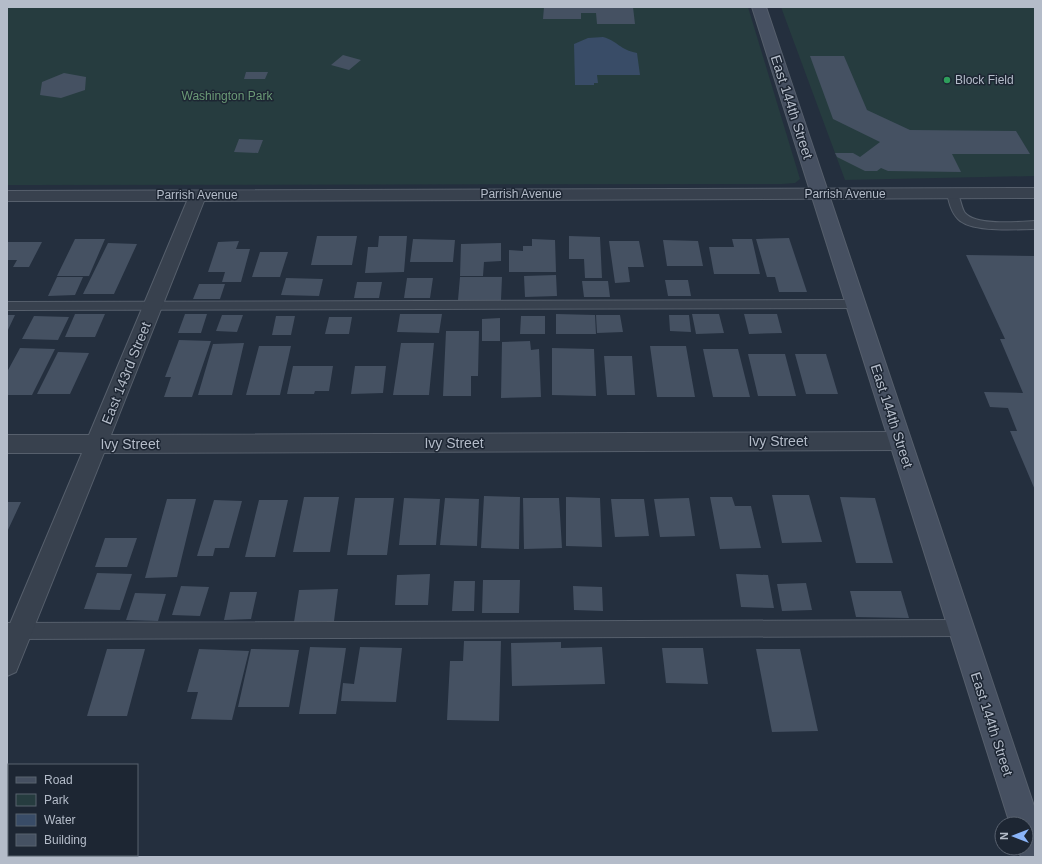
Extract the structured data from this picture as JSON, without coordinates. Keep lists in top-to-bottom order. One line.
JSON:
{"streets":{"street":["East 144th Street","Parrish Avenue","East 143rd Street","Ivy Street"]},"crossings":[["East 144th Street","Parrish Avenue"],["East 144th Street","Ivy Street"],["Parrish Avenue","East 143rd Street"],["East 143rd Street","Ivy Street"]],"parks":["Washington Park"],"places":["Block Field"],"legend":["Road","Park","Water","Building"],"north":"left"}
